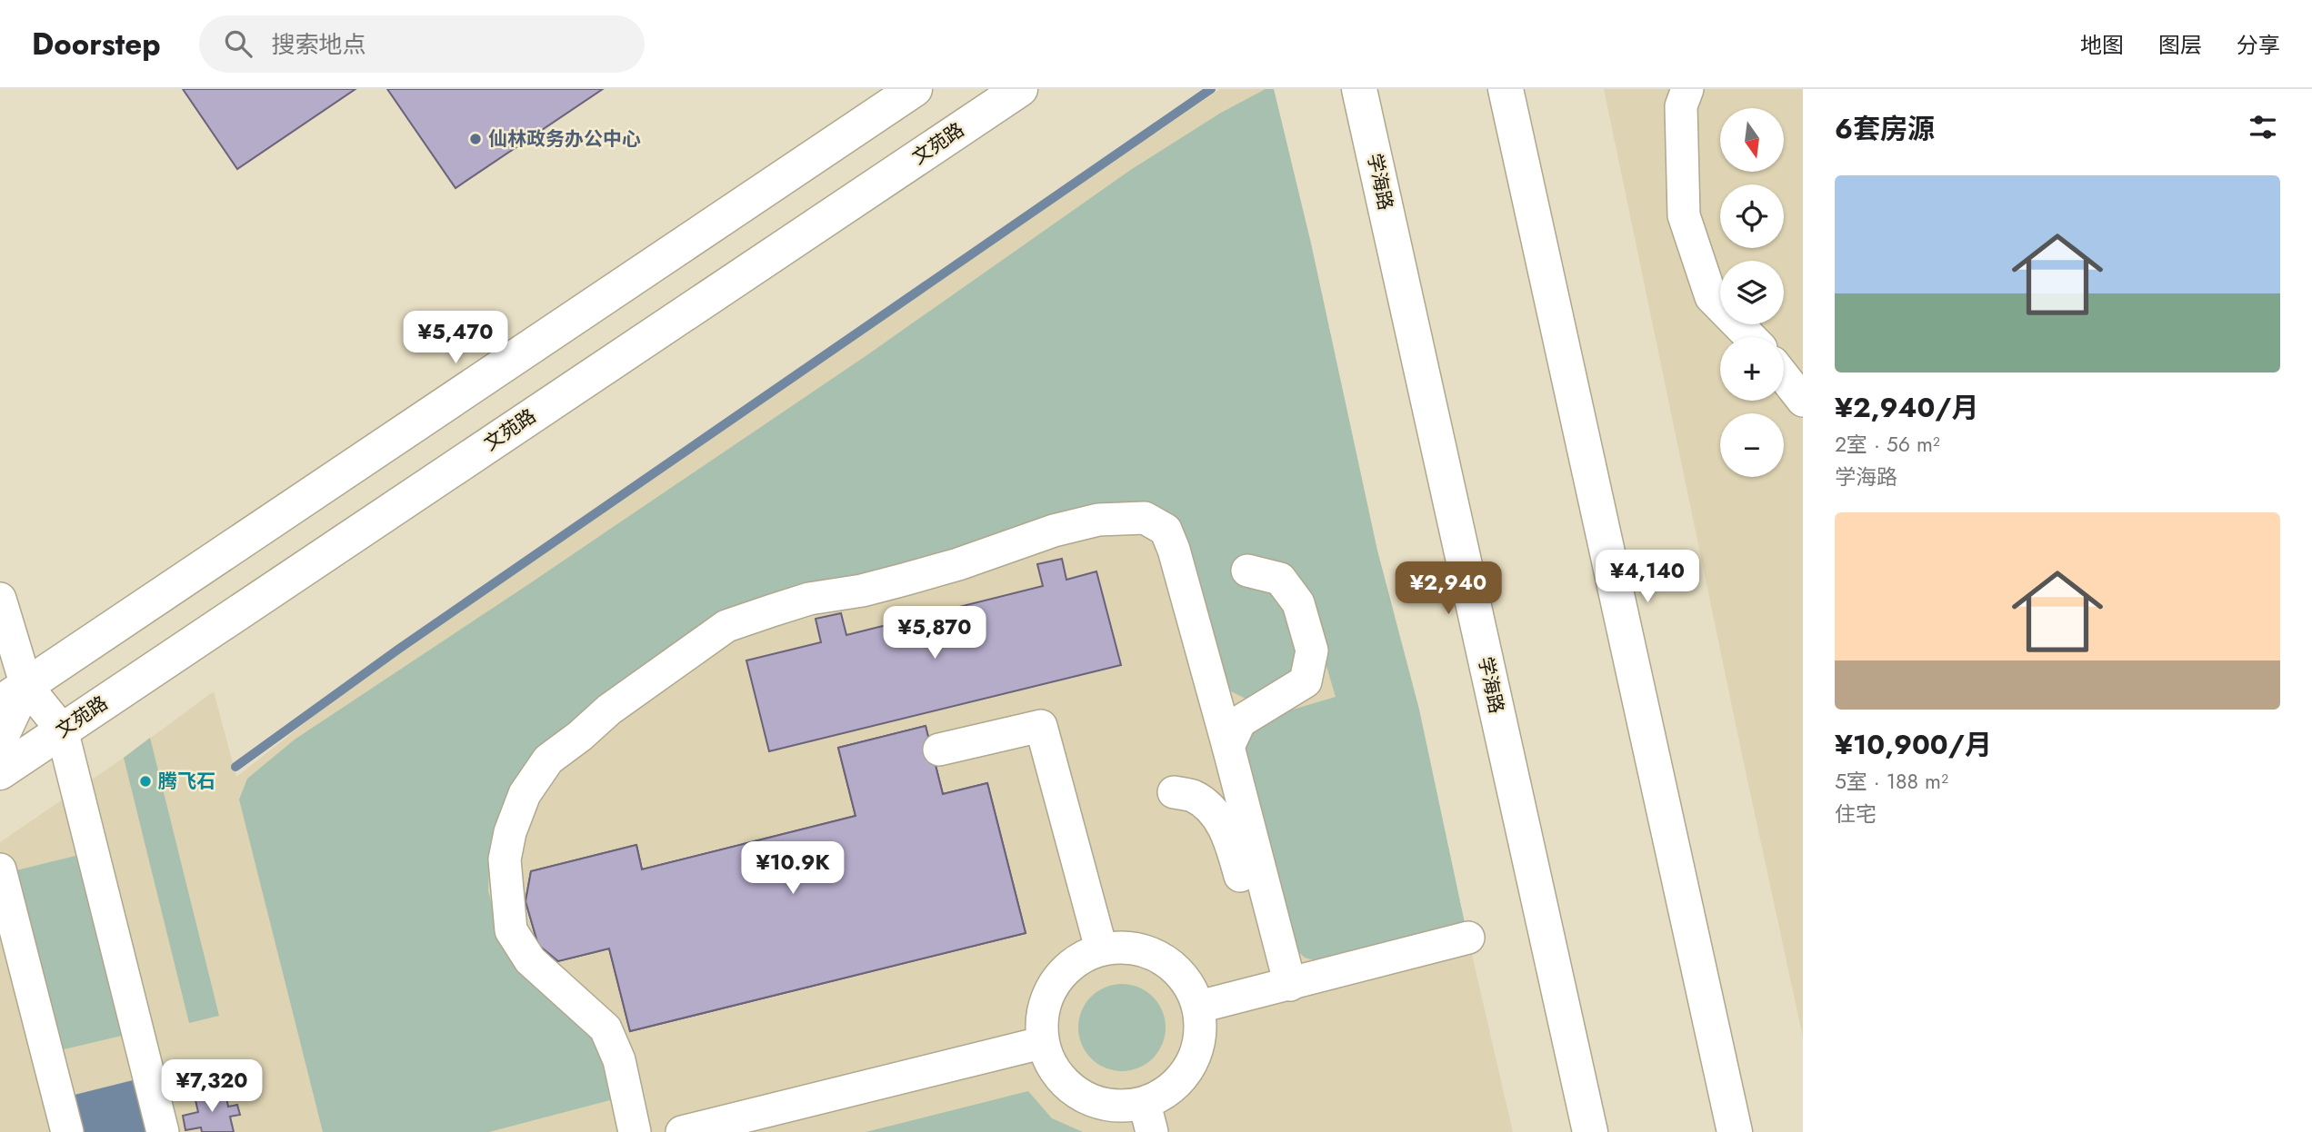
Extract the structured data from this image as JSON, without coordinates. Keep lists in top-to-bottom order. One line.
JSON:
{"streets":{"main road":["文苑路","学海路"]},"places":["仙林政务办公中心","腾飞石"],"north":"bottom","page":{"header":"Doorstep","search":"搜索地点","nav":["地图","图层","分享"],"heading":"6套房源","map_buttons":["+","−"],"list":[{"name":"¥2,940/月","note":"2室 · 56 m² · 学海路"},{"name":"¥10,900/月","note":"5室 · 188 m² · 住宅"}],"price":["¥5,470","¥4,140","¥2,940","¥5,870","¥10.9K","¥7,320"]}}
